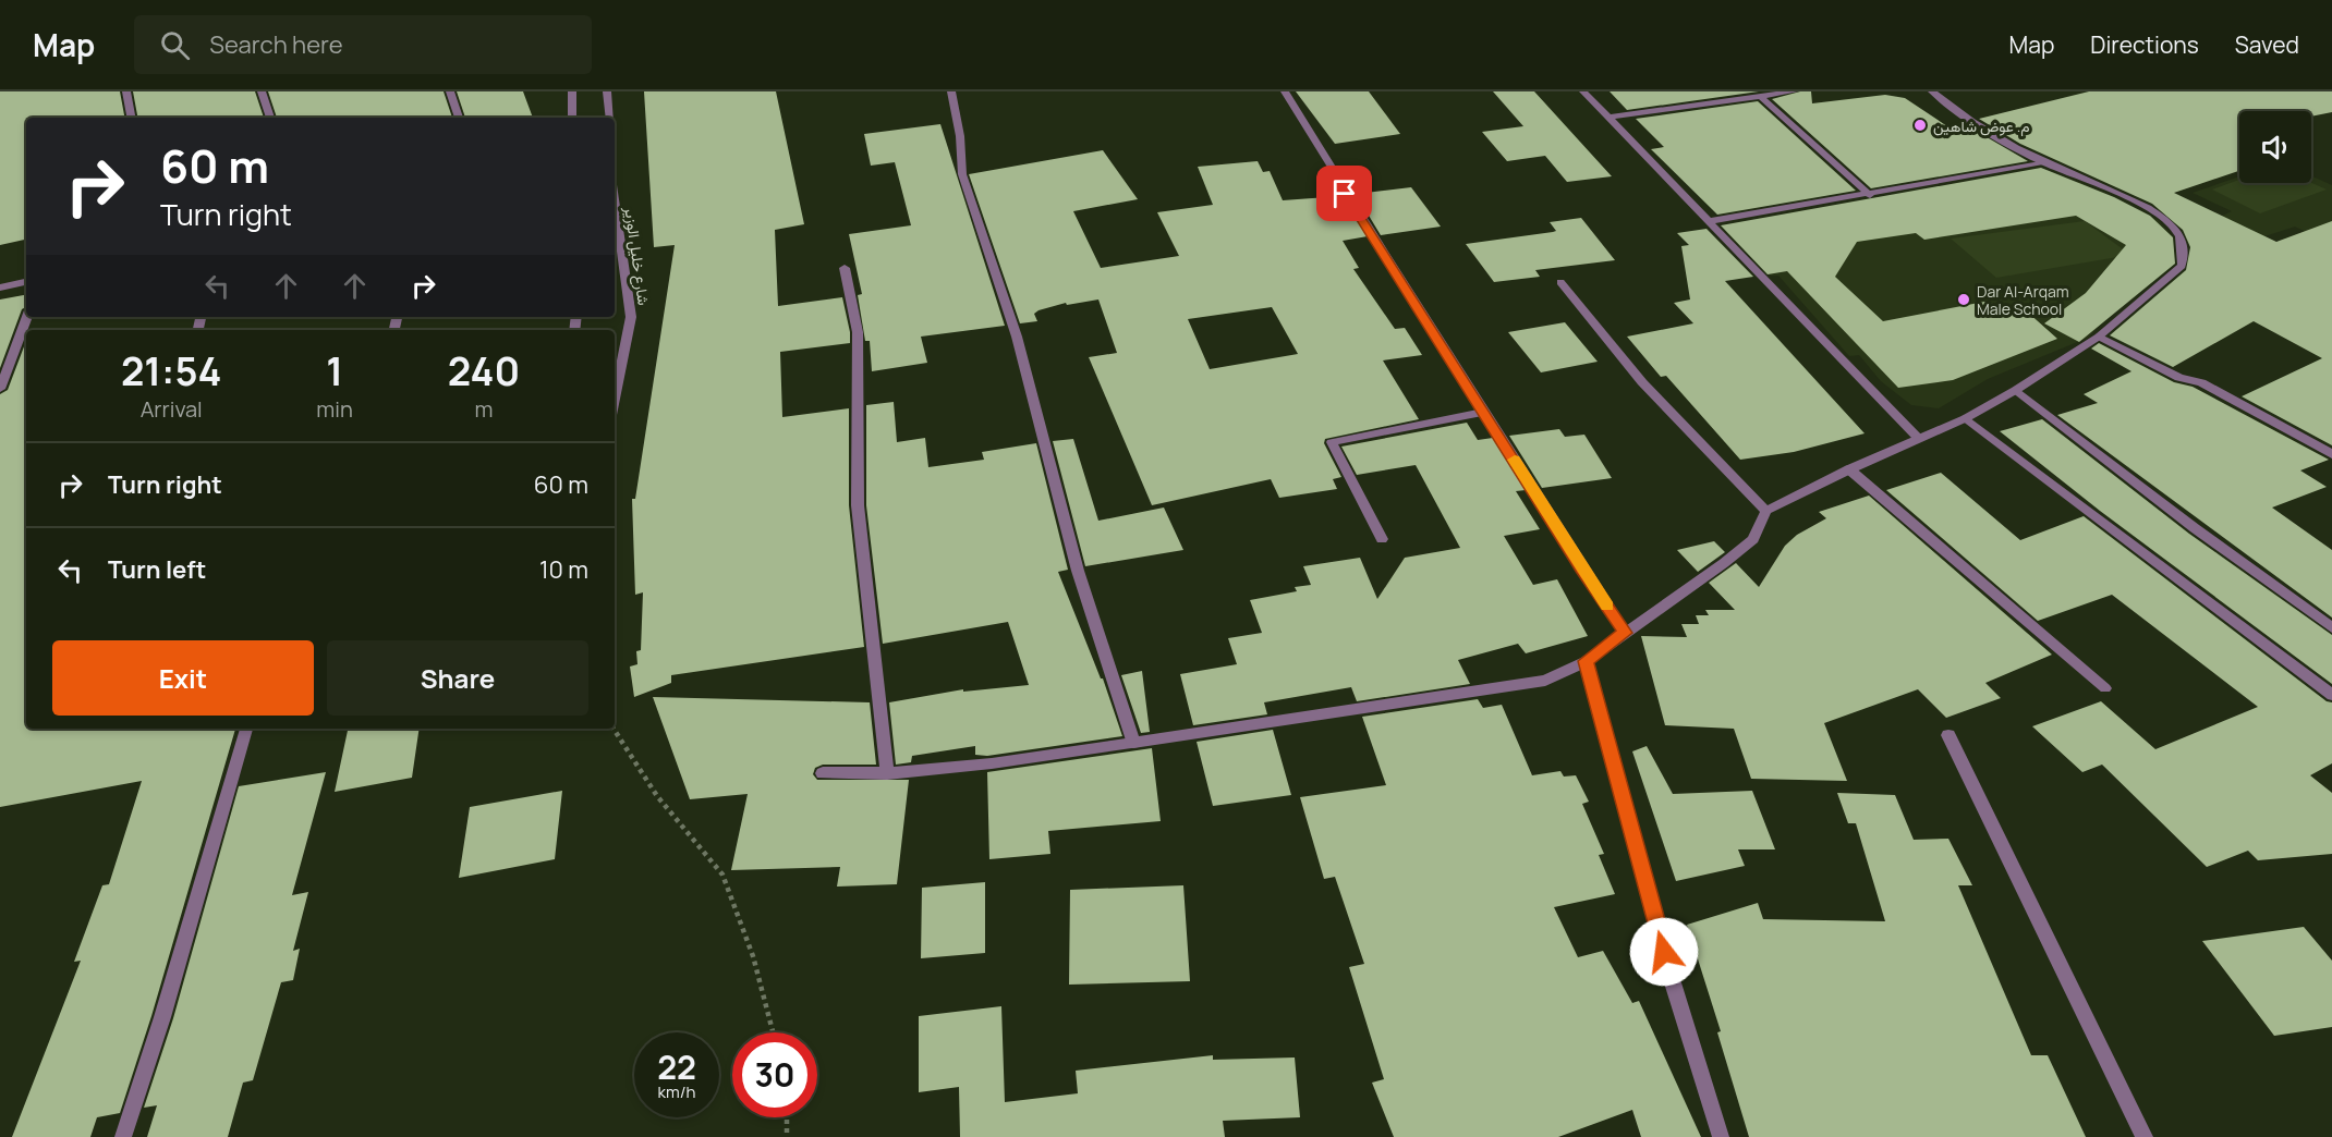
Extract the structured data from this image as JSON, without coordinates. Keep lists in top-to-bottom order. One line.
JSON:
{"streets":{"street":["شارع خليل الوزير"]},"places":["م. عوض شاهين","Dar Al-Arqam Male School"],"page":{"header":"Map","search":"Search here","nav":["Map","Directions","Saved"],"turn":["60 m","Turn right"],"eta":["21:54","Arrival","1","min","240","m"],"list":[{"name":"Turn right","value":"60 m"},{"name":"Turn left","value":"10 m"}],"buttons":["Exit","Share"],"speed":"22 km/h","limit":"30"}}
